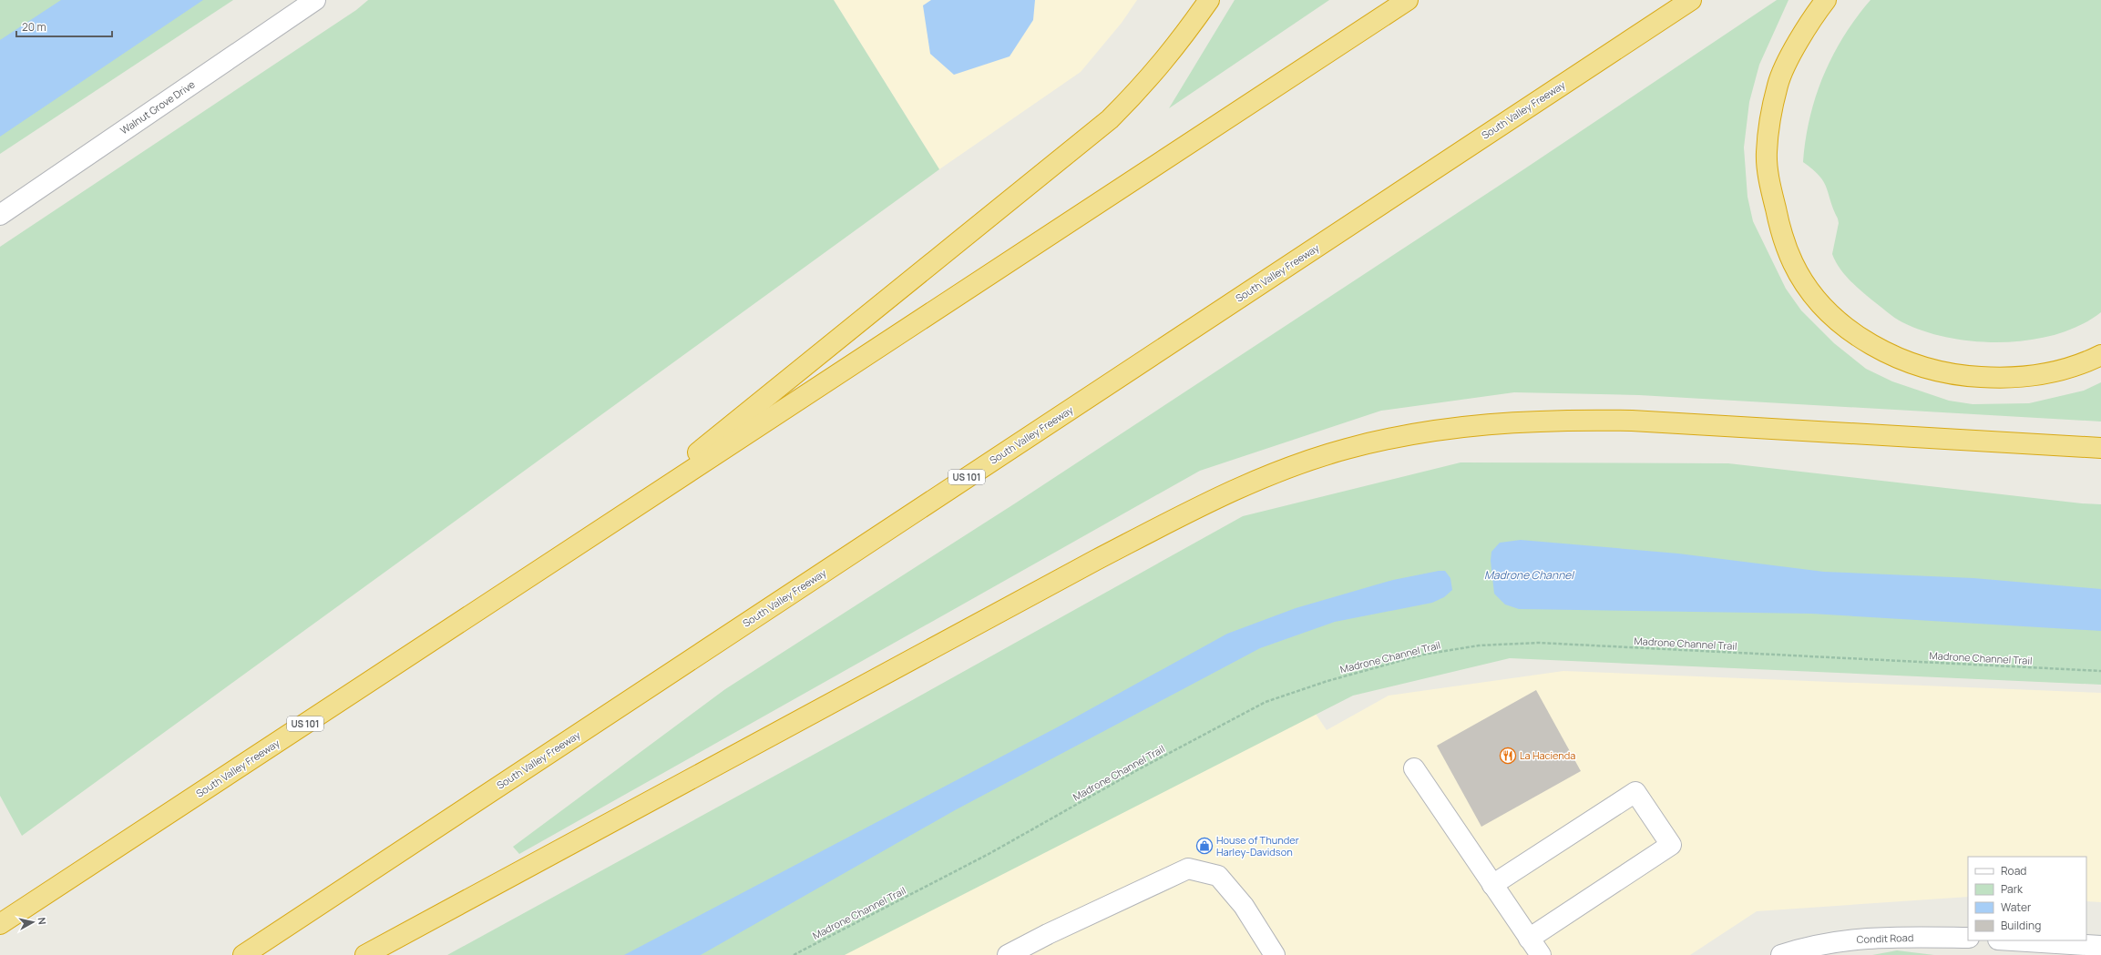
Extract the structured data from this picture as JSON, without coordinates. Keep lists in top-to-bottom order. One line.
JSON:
{"streets":{"highway":["South Valley Freeway","US 101"],"street":["Walnut Grove Drive","Condit Road"],"path":["Madrone Channel Trail"]},"water":["Madrone Channel"],"places":{"restaurant":["La Hacienda"],"shop":["House of Thunder Harley-Davidson"]},"legend":["Road","Park","Water","Building"],"scale_bar":"20 m","north":"right"}
